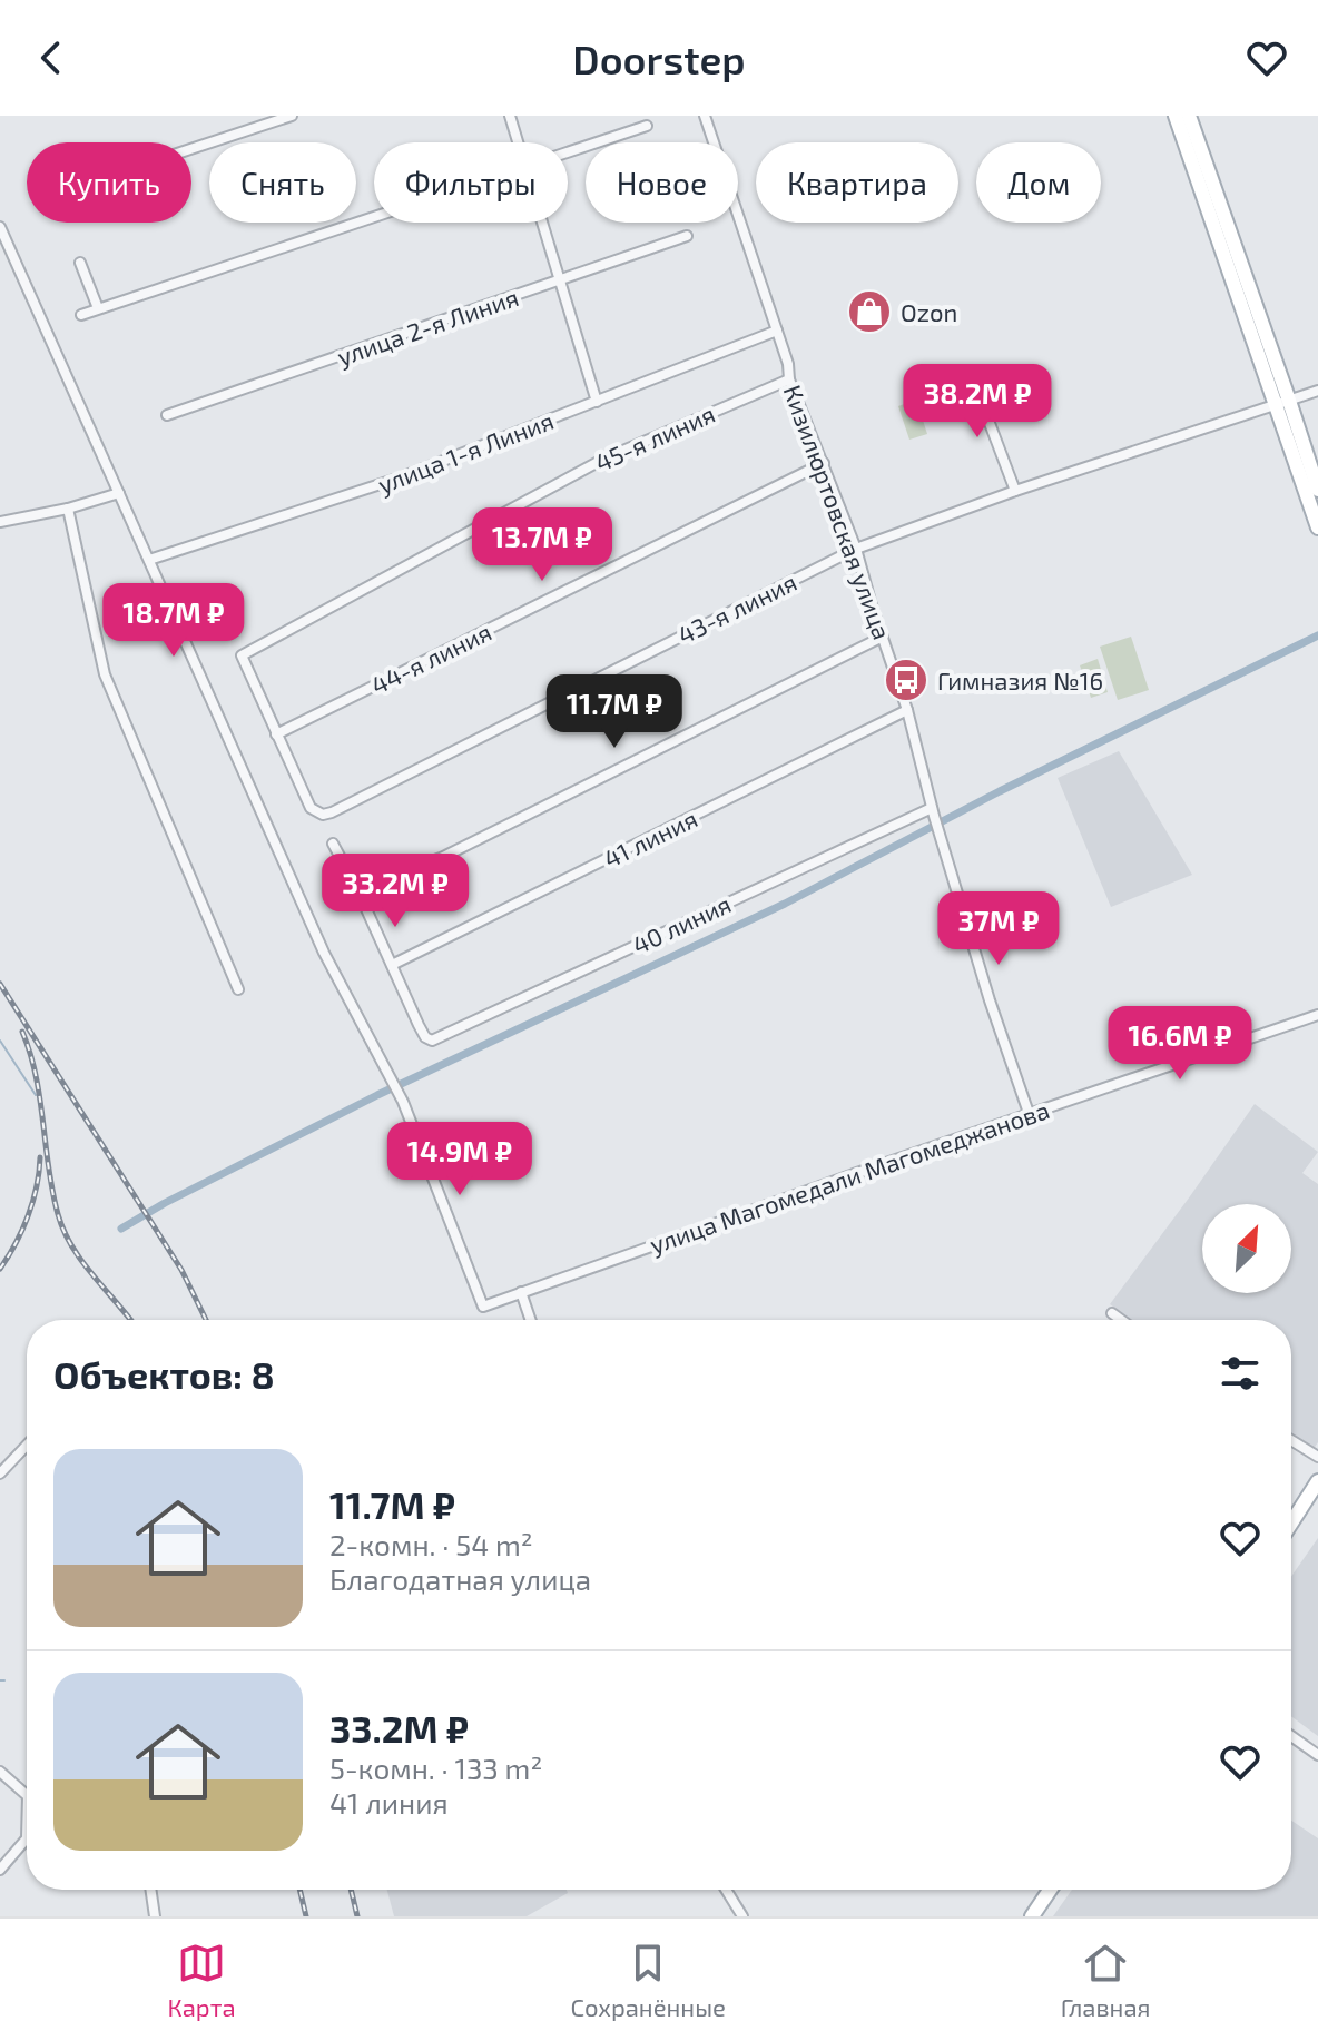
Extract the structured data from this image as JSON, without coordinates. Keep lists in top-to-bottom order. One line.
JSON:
{"streets":{"street":["улица 2-я Линия","45-я линия","улица 1-я Линия","Кизилюртовская улица","43-я линия","44-я линия","41 линия","40 линия","улица Магомедали Магомеджановa"]},"crossings":[["45-я линия","Кизилюртовская улица"],["45-я линия","43-я линия"],["45-я линия","44-я линия"],["улица 1-я Линия","Кизилюртовская улица"],["улица 1-я Линия","улица Магомедали Магомеджановa"],["Кизилюртовская улица","43-я линия"],["Кизилюртовская улица","44-я линия"],["Кизилюртовская улица","41 линия"],["Кизилюртовская улица","40 линия"],["Кизилюртовская улица","улица Магомедали Магомеджановa"],["43-я линия","44-я линия"],["41 линия","40 линия"]],"places":{"shop":["Ozon"],"bus stop":["Гимназия №16"]},"north":"top right","page":{"header":"Doorstep","chip":["Купить","Снять","Фильтры","Новое","Квартира","Дом"],"price":["38.2M ₽","13.7M ₽","18.7M ₽","11.7M ₽","33.2M ₽","37M ₽","16.6M ₽","14.9M ₽"],"heading":"Объектов: 8","list":[{"name":"11.7M ₽","note":"2-комн. · 54 m² · Благодатная улица"},{"name":"33.2M ₽","note":"5-комн. · 133 m² · 41 линия"}],"tabs":["Карта","Сохранённые","Главная"]}}
